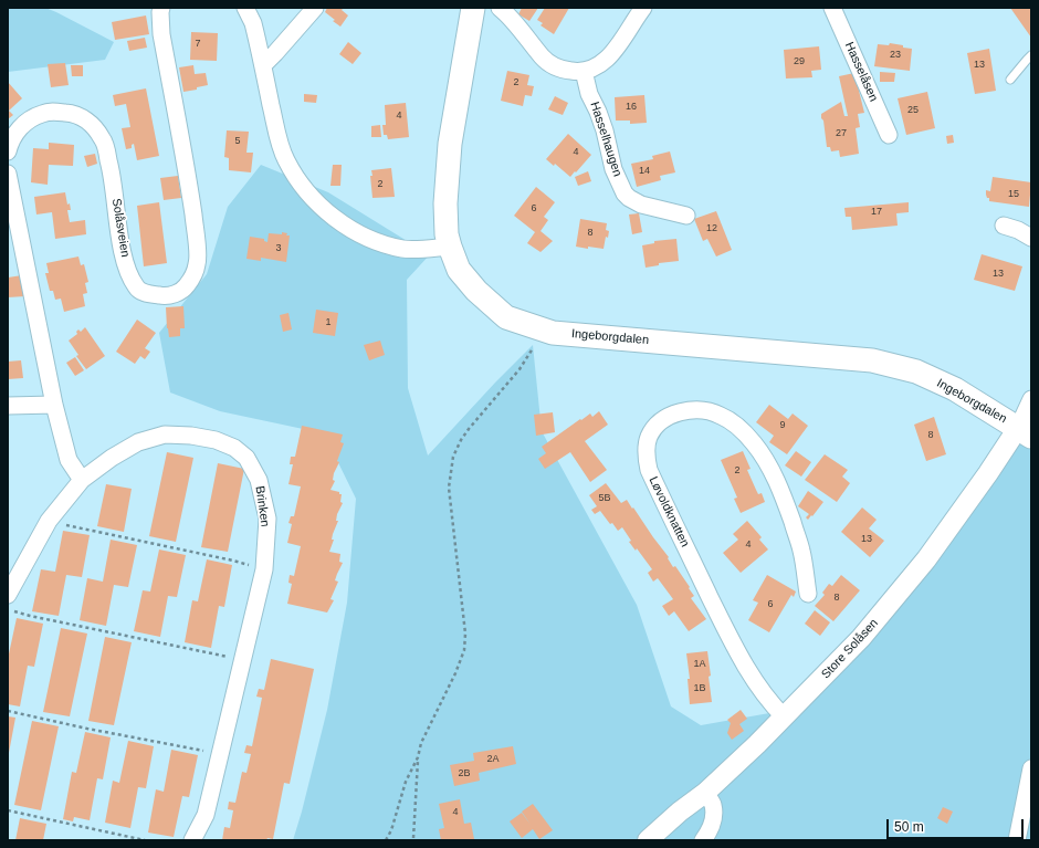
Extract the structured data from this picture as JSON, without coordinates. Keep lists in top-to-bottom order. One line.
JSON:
{"streets":{"main road":["Ingeborgdalen"],"street":["Hasselåsen","Hasselhaugen","Solåsveien","Brinken","Løvoldknatten","Store Solåsen"]},"crossings":[["Ingeborgdalen","Store Solåsen"],["Løvoldknatten","Store Solåsen"]],"house_numbers":["7","23","29","13","2","16","25","4","27","5","4","14","2","15","6","17","12","8","3","13","1","9","8","2","5B","13","4","8","6","1A","1B","2A","2B","4"],"scale_bar":"50 m"}
